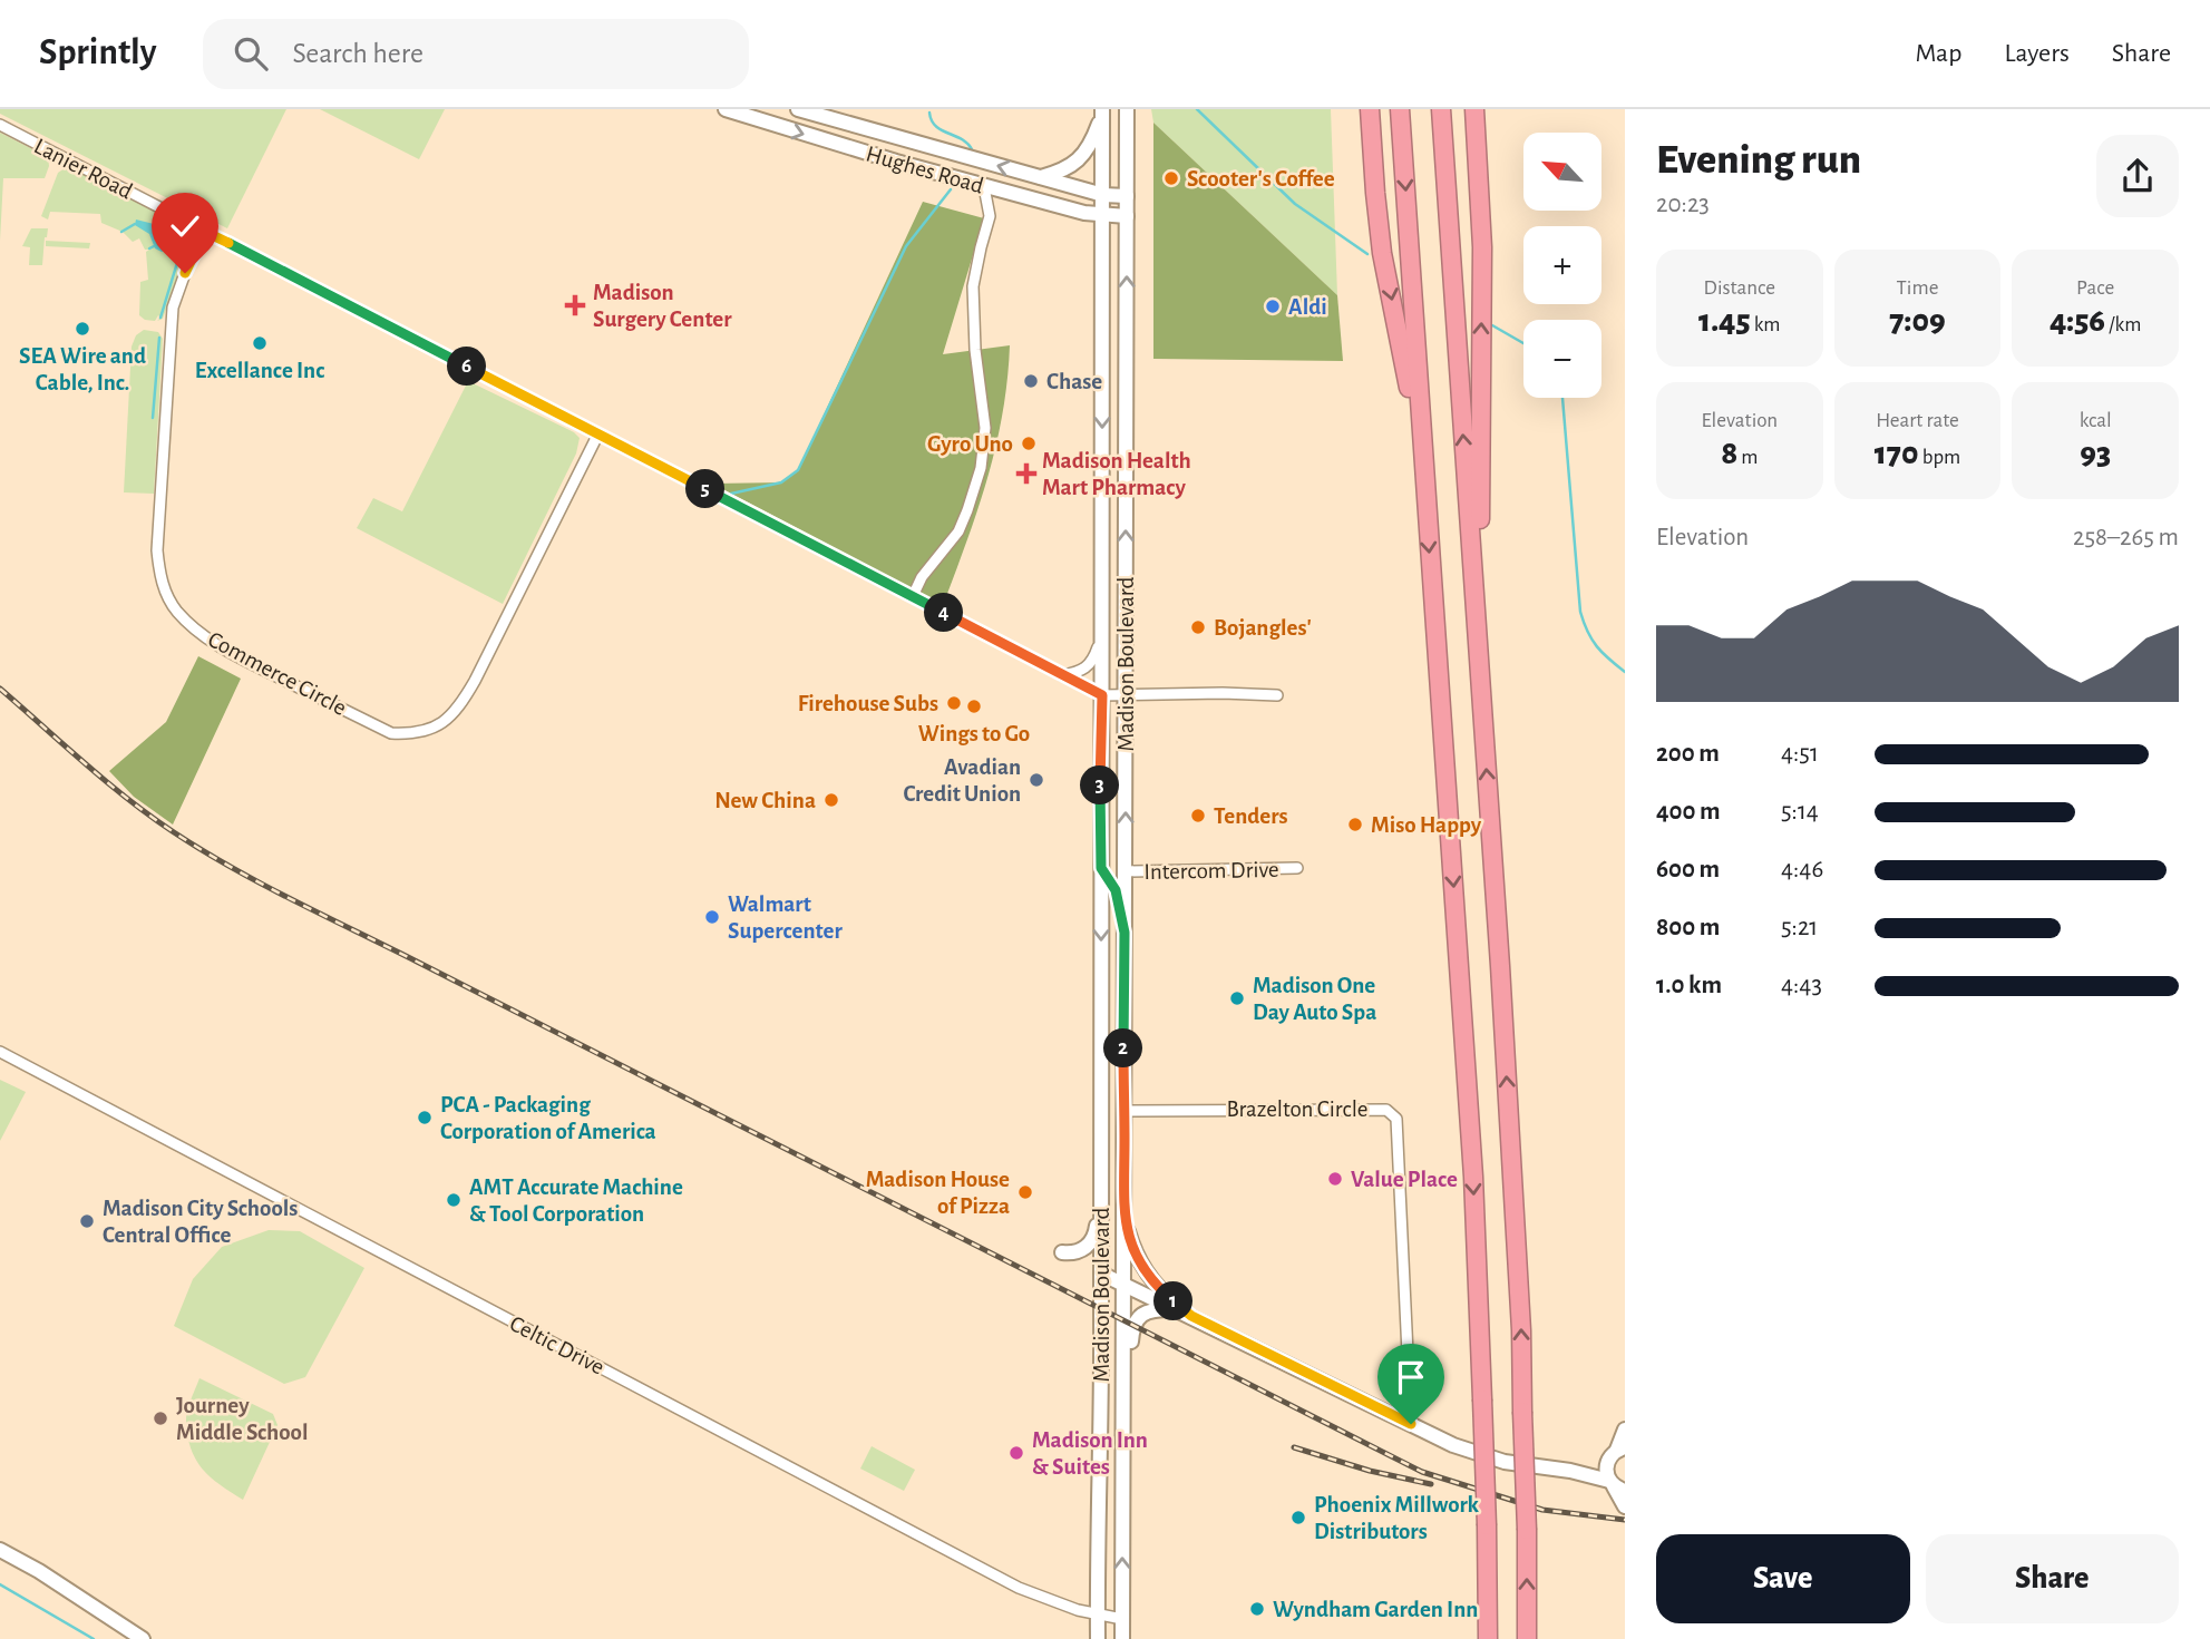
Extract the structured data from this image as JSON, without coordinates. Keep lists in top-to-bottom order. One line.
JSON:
{"streets":{"main road":["Hughes Road","Madison Boulevard"],"street":["Lanier Road","Commerce Circle","Intercom Drive","Brazelton Circle","Celtic Drive"]},"crossings":[["Lanier Road","Madison Boulevard"],["Lanier Road","Commerce Circle"],["Hughes Road","Madison Boulevard"],["Madison Boulevard","Intercom Drive"],["Madison Boulevard","Brazelton Circle"],["Madison Boulevard","Celtic Drive"]],"places":{"other":["Scooter's Coffee","Aldi","SEA Wire and Cable, Inc.","Excellance Inc","Chase","Gyro Uno","Bojangles'","Firehouse Subs","Wings to Go","Avadian Credit Union","New China","Tenders","Miso Happy","Walmart Supercenter","Madison One Day Auto Spa","PCA - Packaging Corporation of America","Value Place","Madison House of Pizza","AMT Accurate Machine & Tool Corporation","Madison City Schools Central Office","Journey Middle School","Madison Inn & Suites","Phoenix Millwork Distributors","Wyndham Garden Inn"],"health":["Madison Surgery Center","Madison Health Mart Pharmacy"]},"north":"top left","page":{"header":"Sprintly","search":"Search here","nav":["Map","Layers","Share"],"heading":["Evening run","20:23"],"map_buttons":["+","−"],"stats":[["Distance","1.45 km"],["Time","7:09"],["Pace","4:56 /km"],["Elevation","8 m"],["Heart rate","170 bpm"],["kcal","93"]],"pins":["6","5","4","3","2","1"],"chart":["Elevation","258–265 m"],"list":[{"name":"200 m","note":"4:51"},{"name":"400 m","note":"5:14"},{"name":"600 m","note":"4:46"},{"name":"800 m","note":"5:21"},{"name":"1.0 km","note":"4:43"}],"buttons":["Save","Share"]}}
